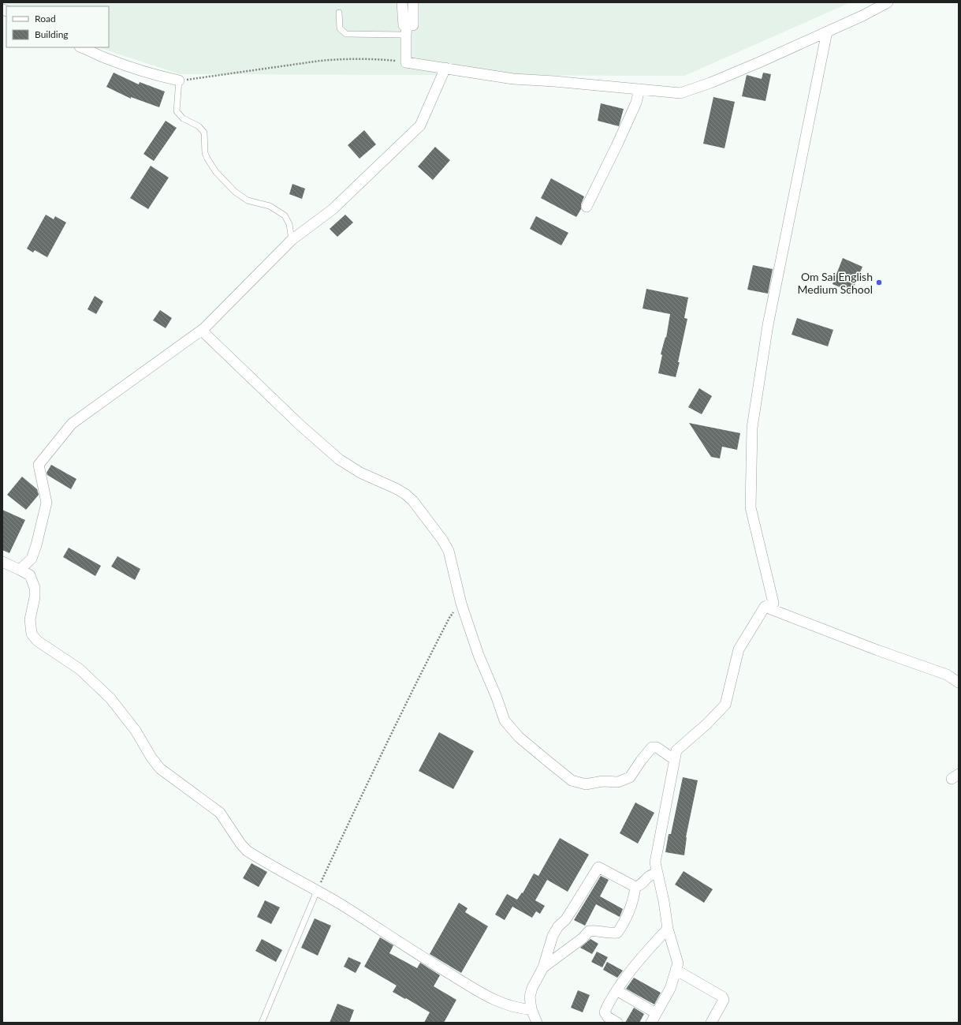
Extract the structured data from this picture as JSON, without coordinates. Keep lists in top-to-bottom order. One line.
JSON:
{"places":["Om Sai English Medium School"],"legend":["Road","Building"]}
